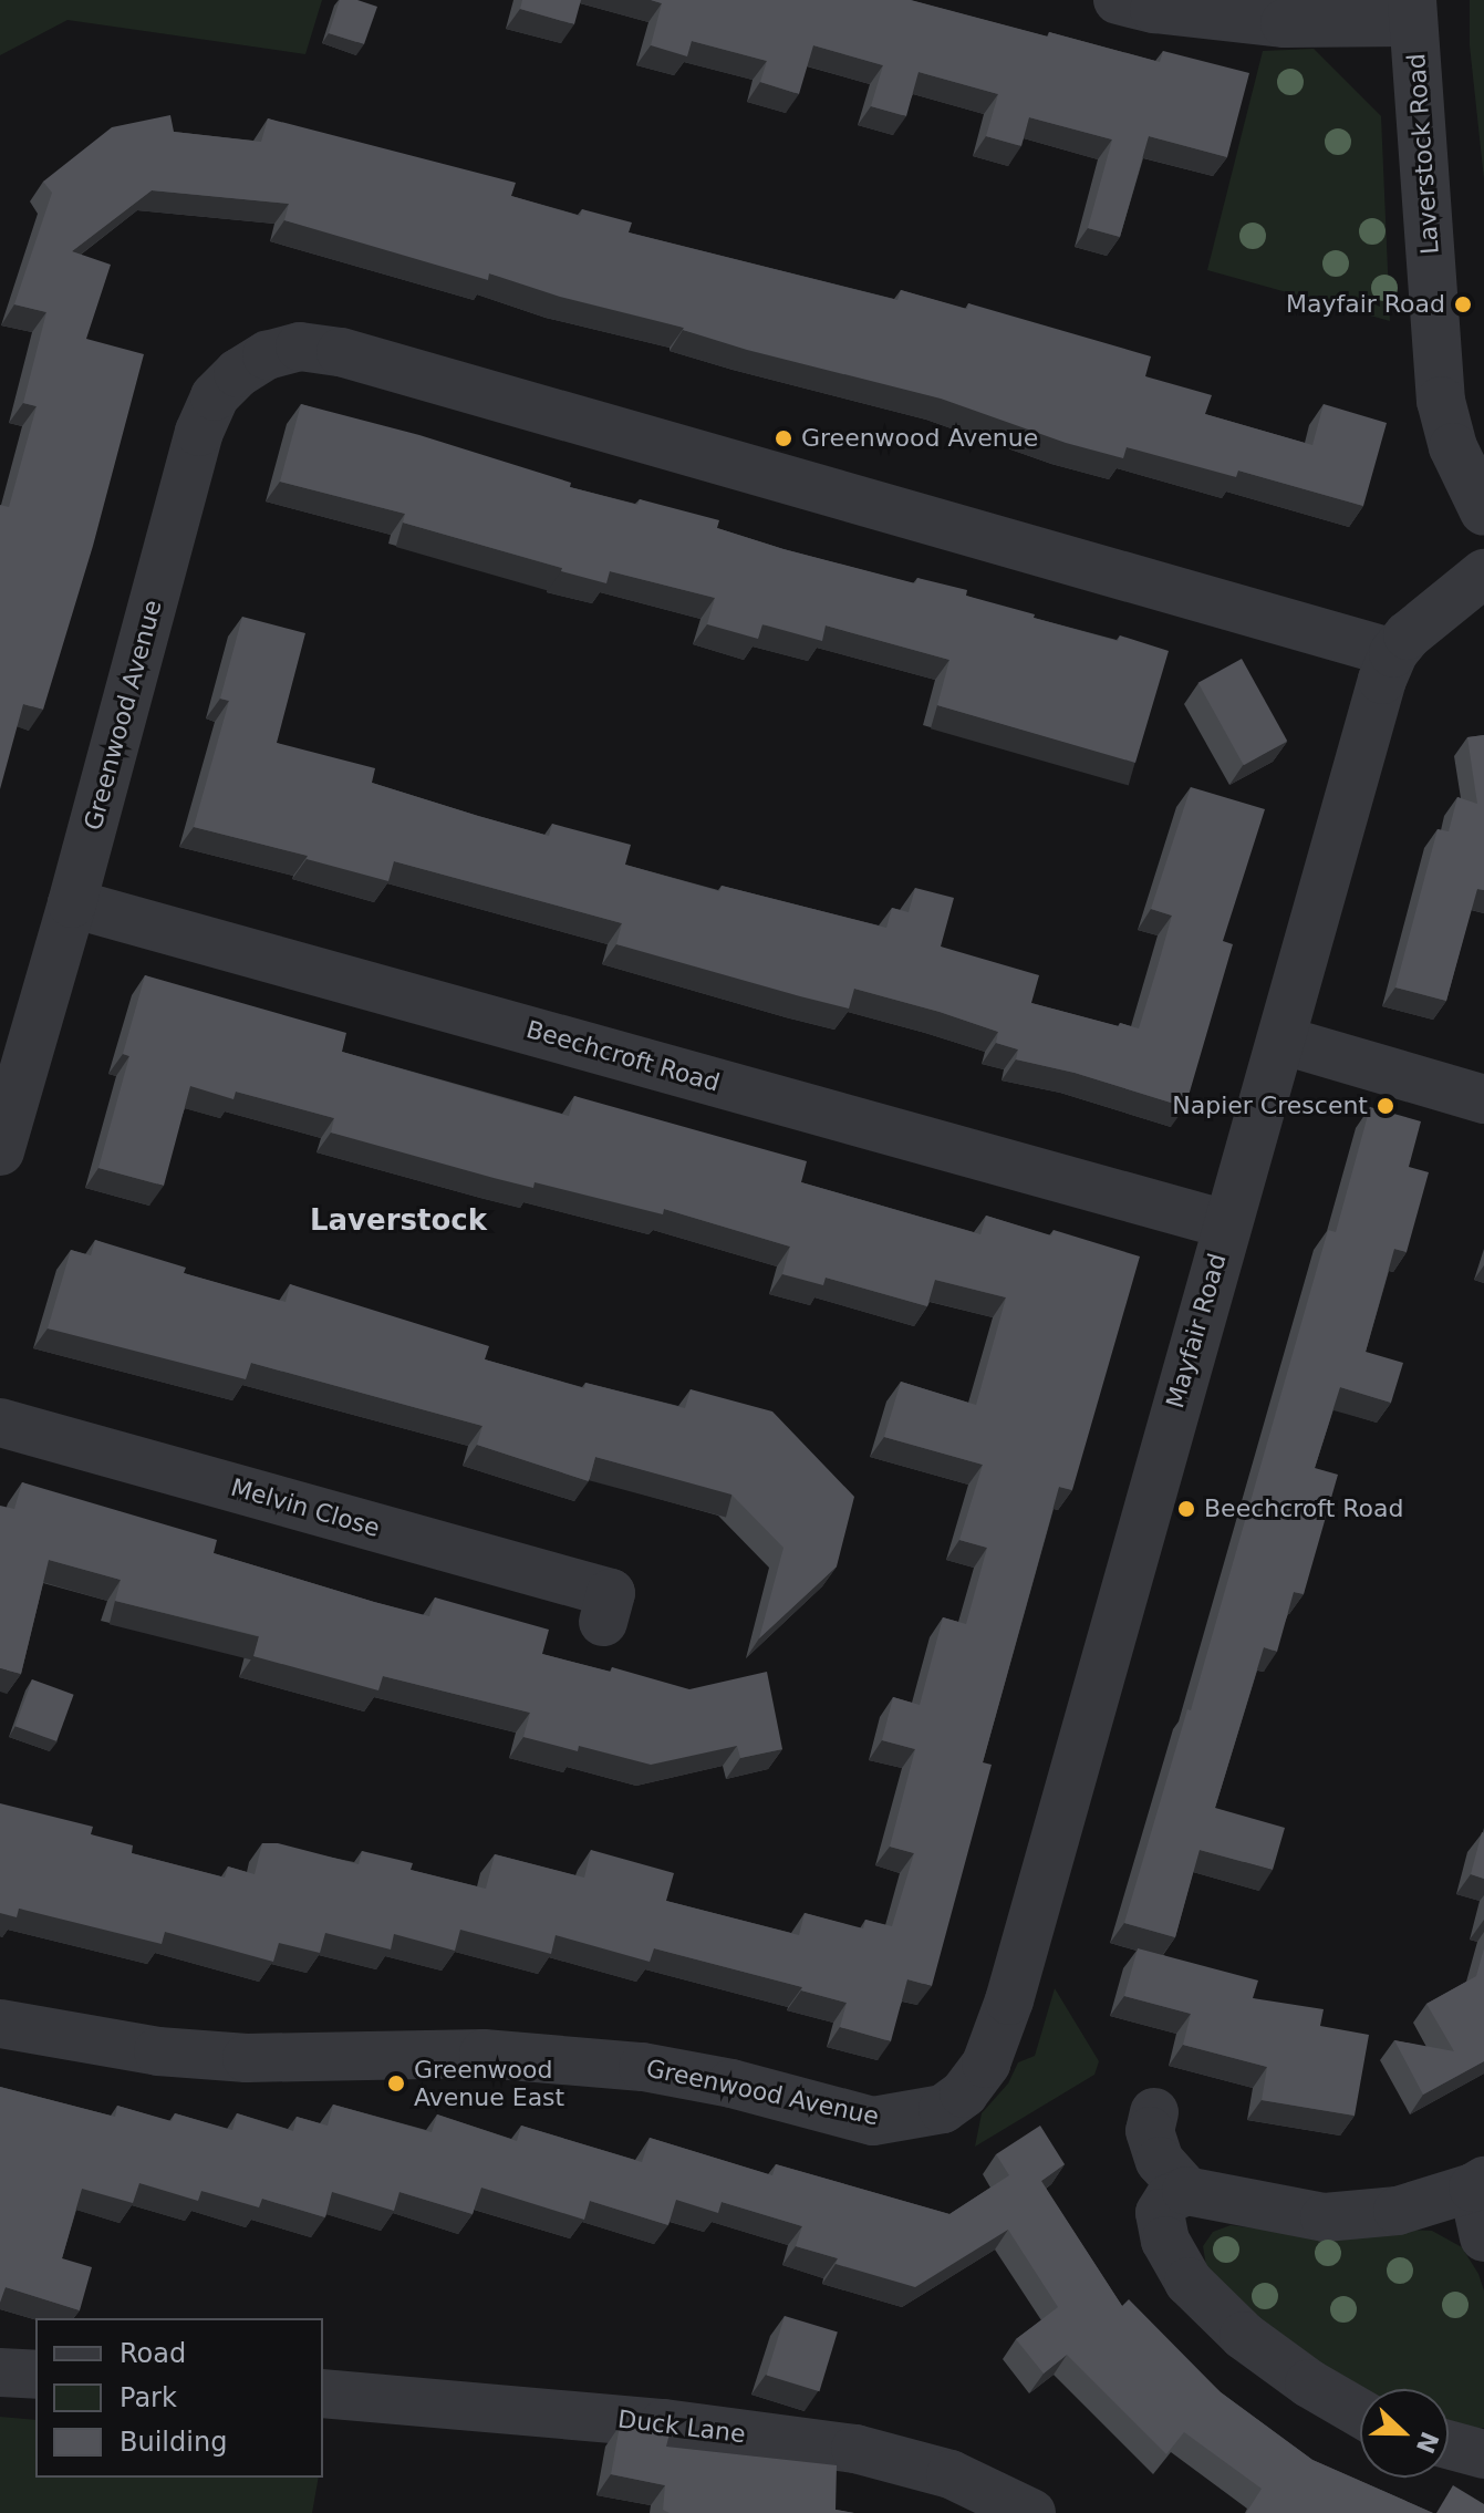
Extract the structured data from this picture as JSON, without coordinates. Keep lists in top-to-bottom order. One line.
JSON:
{"streets":{"street":["Laverstock Road","Greenwood Avenue","Beechcroft Road","Mayfair Road","Melvin Close","Duck Lane"]},"crossings":[["Greenwood Avenue","Beechcroft Road"],["Greenwood Avenue","Mayfair Road"],["Beechcroft Road","Mayfair Road"]],"districts":["Laverstock"],"places":["Mayfair Road","Greenwood Avenue","Napier Crescent","Beechcroft Road","Greenwood Avenue East"],"legend":["Road","Park","Building"],"north":"right"}
